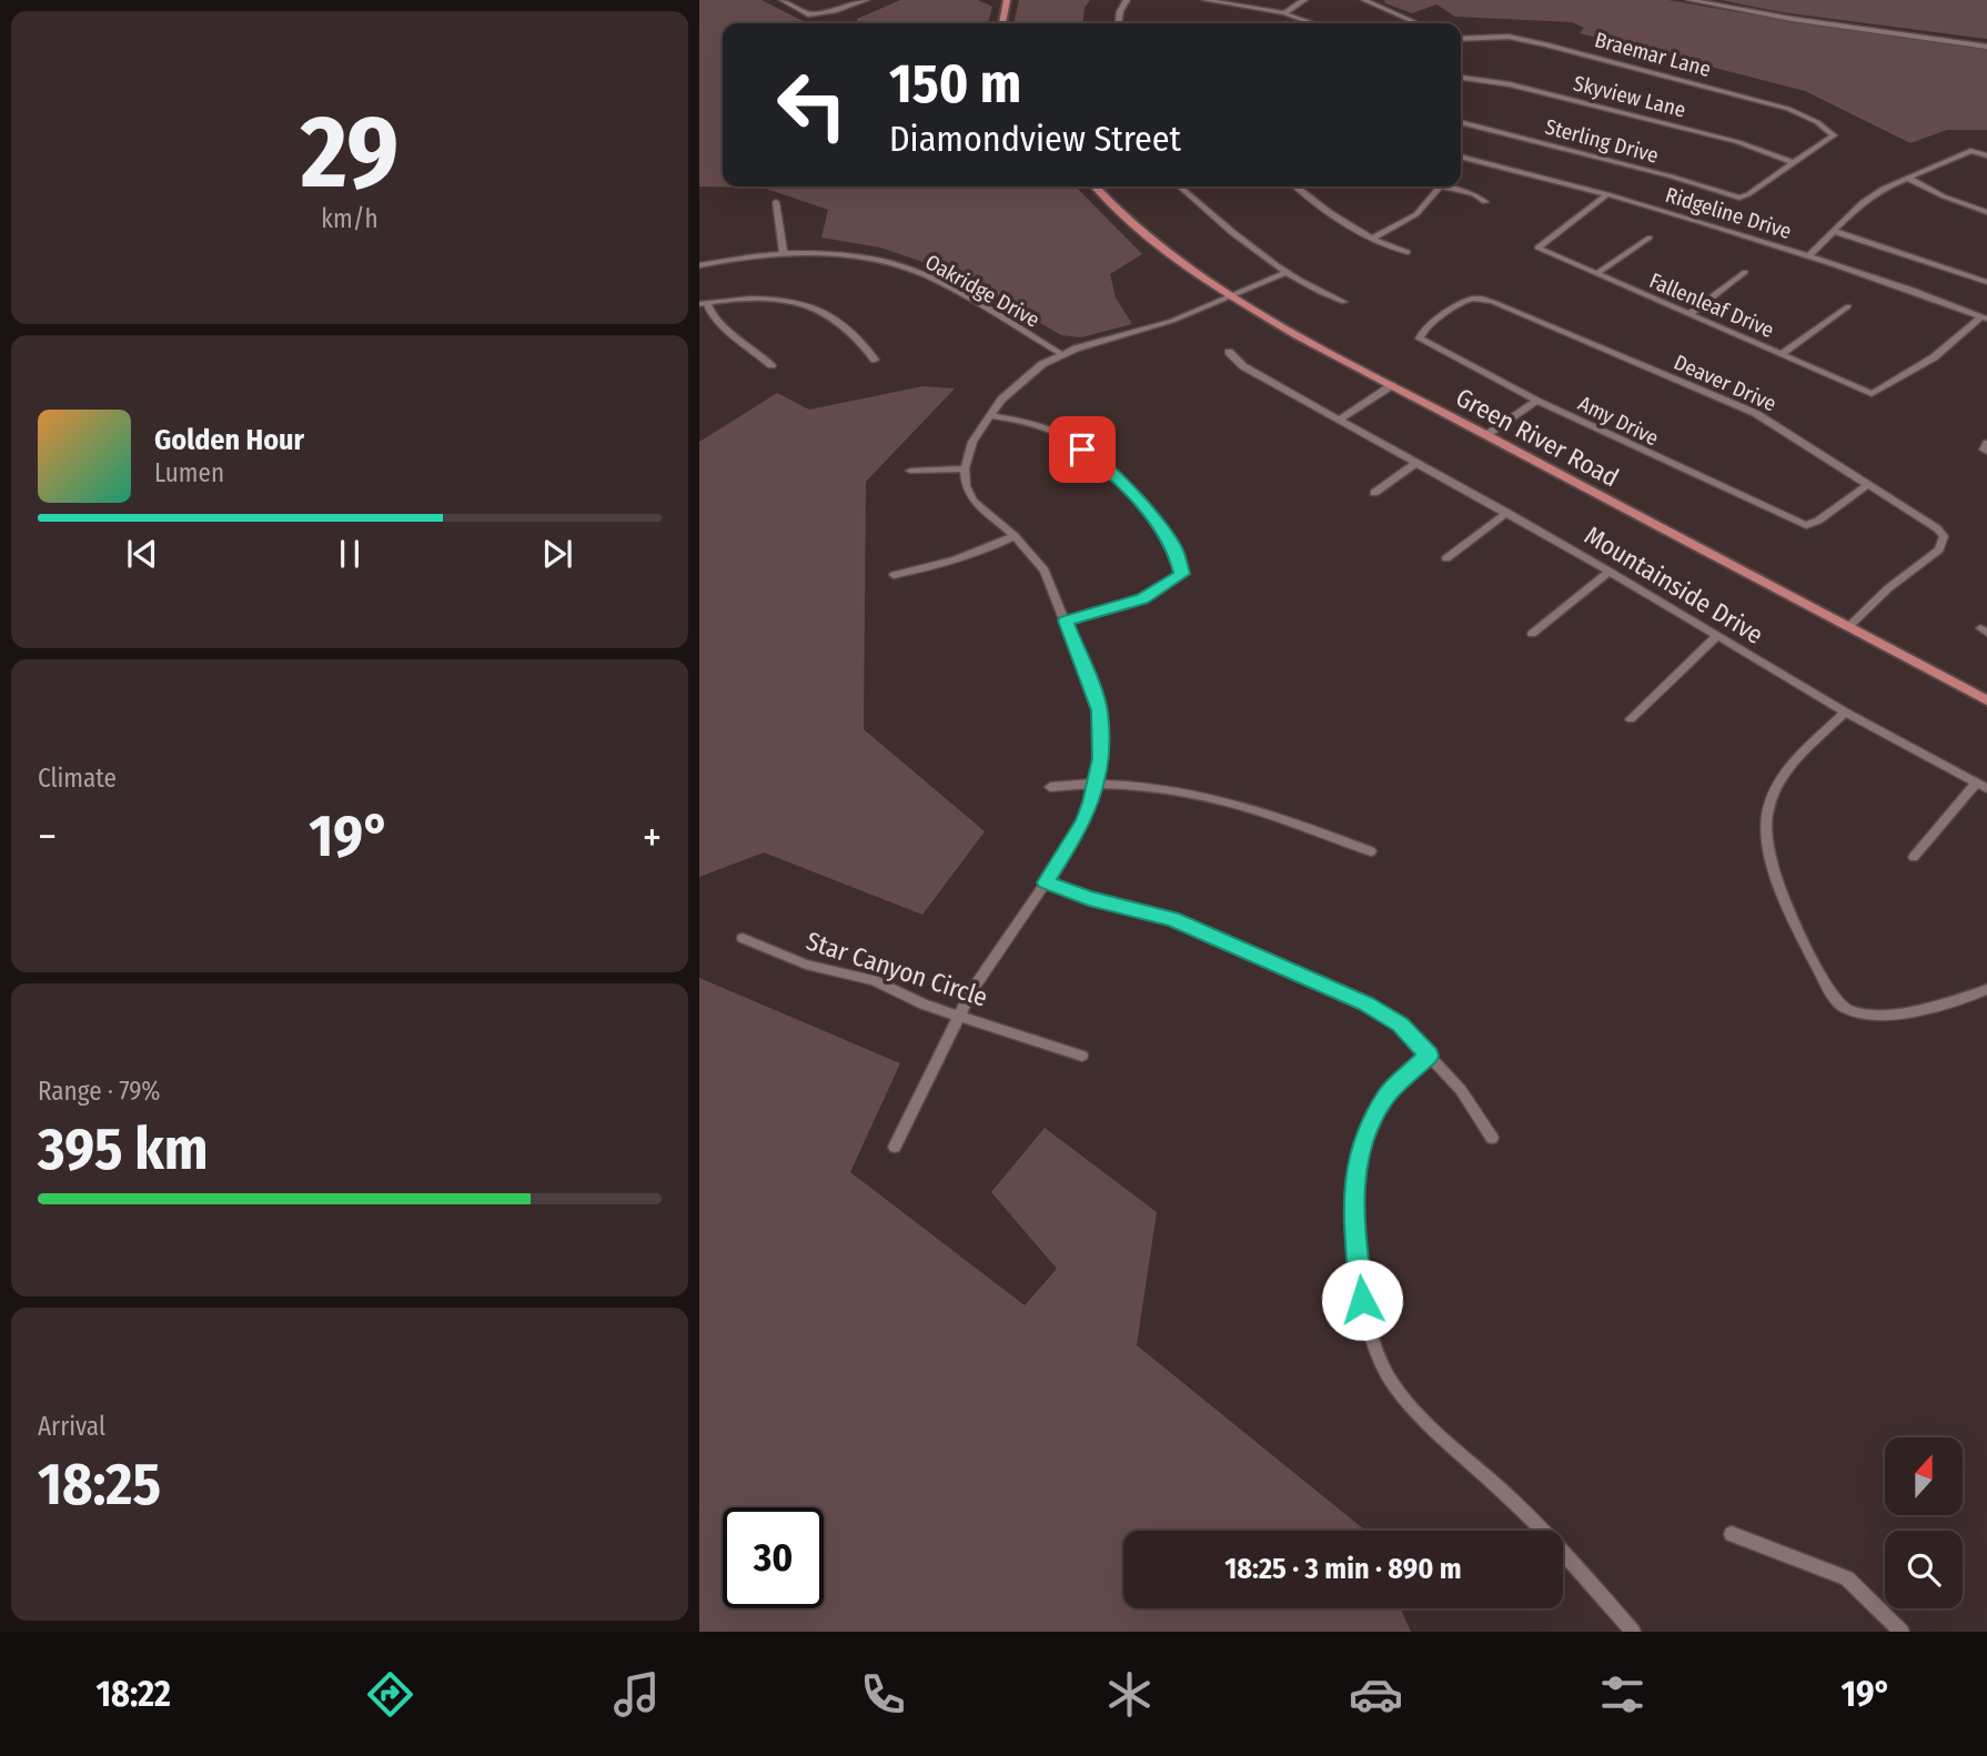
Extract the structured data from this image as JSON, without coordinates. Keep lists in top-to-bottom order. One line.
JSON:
{"streets":{"main road":["Green River Road"],"street":["Braemar Lane","Skyview Lane","Sterling Drive","Ridgeline Drive","Oakridge Drive","Fallenleaf Drive","Deaver Drive","Amy Drive","Mountainside Drive","Star Canyon Circle"]},"crossings":[["Braemar Lane","Skyview Lane"],["Braemar Lane","Sterling Drive"],["Skyview Lane","Sterling Drive"],["Ridgeline Drive","Fallenleaf Drive"],["Deaver Drive","Amy Drive"],["Deaver Drive","Green River Road"]],"north":"top","page":{"tile":[["29","km/h"],"Climate",["Range · 79%","395 km"],["Arrival","18:25"]],"turn":["150 m","Diamondview Street"],"song":["Golden Hour","Lumen"],"heat":["−","19°","+"],"limit":"30","trip":"18:25 · 3 min · 890 m","tabs":["18:22","19°"]}}
